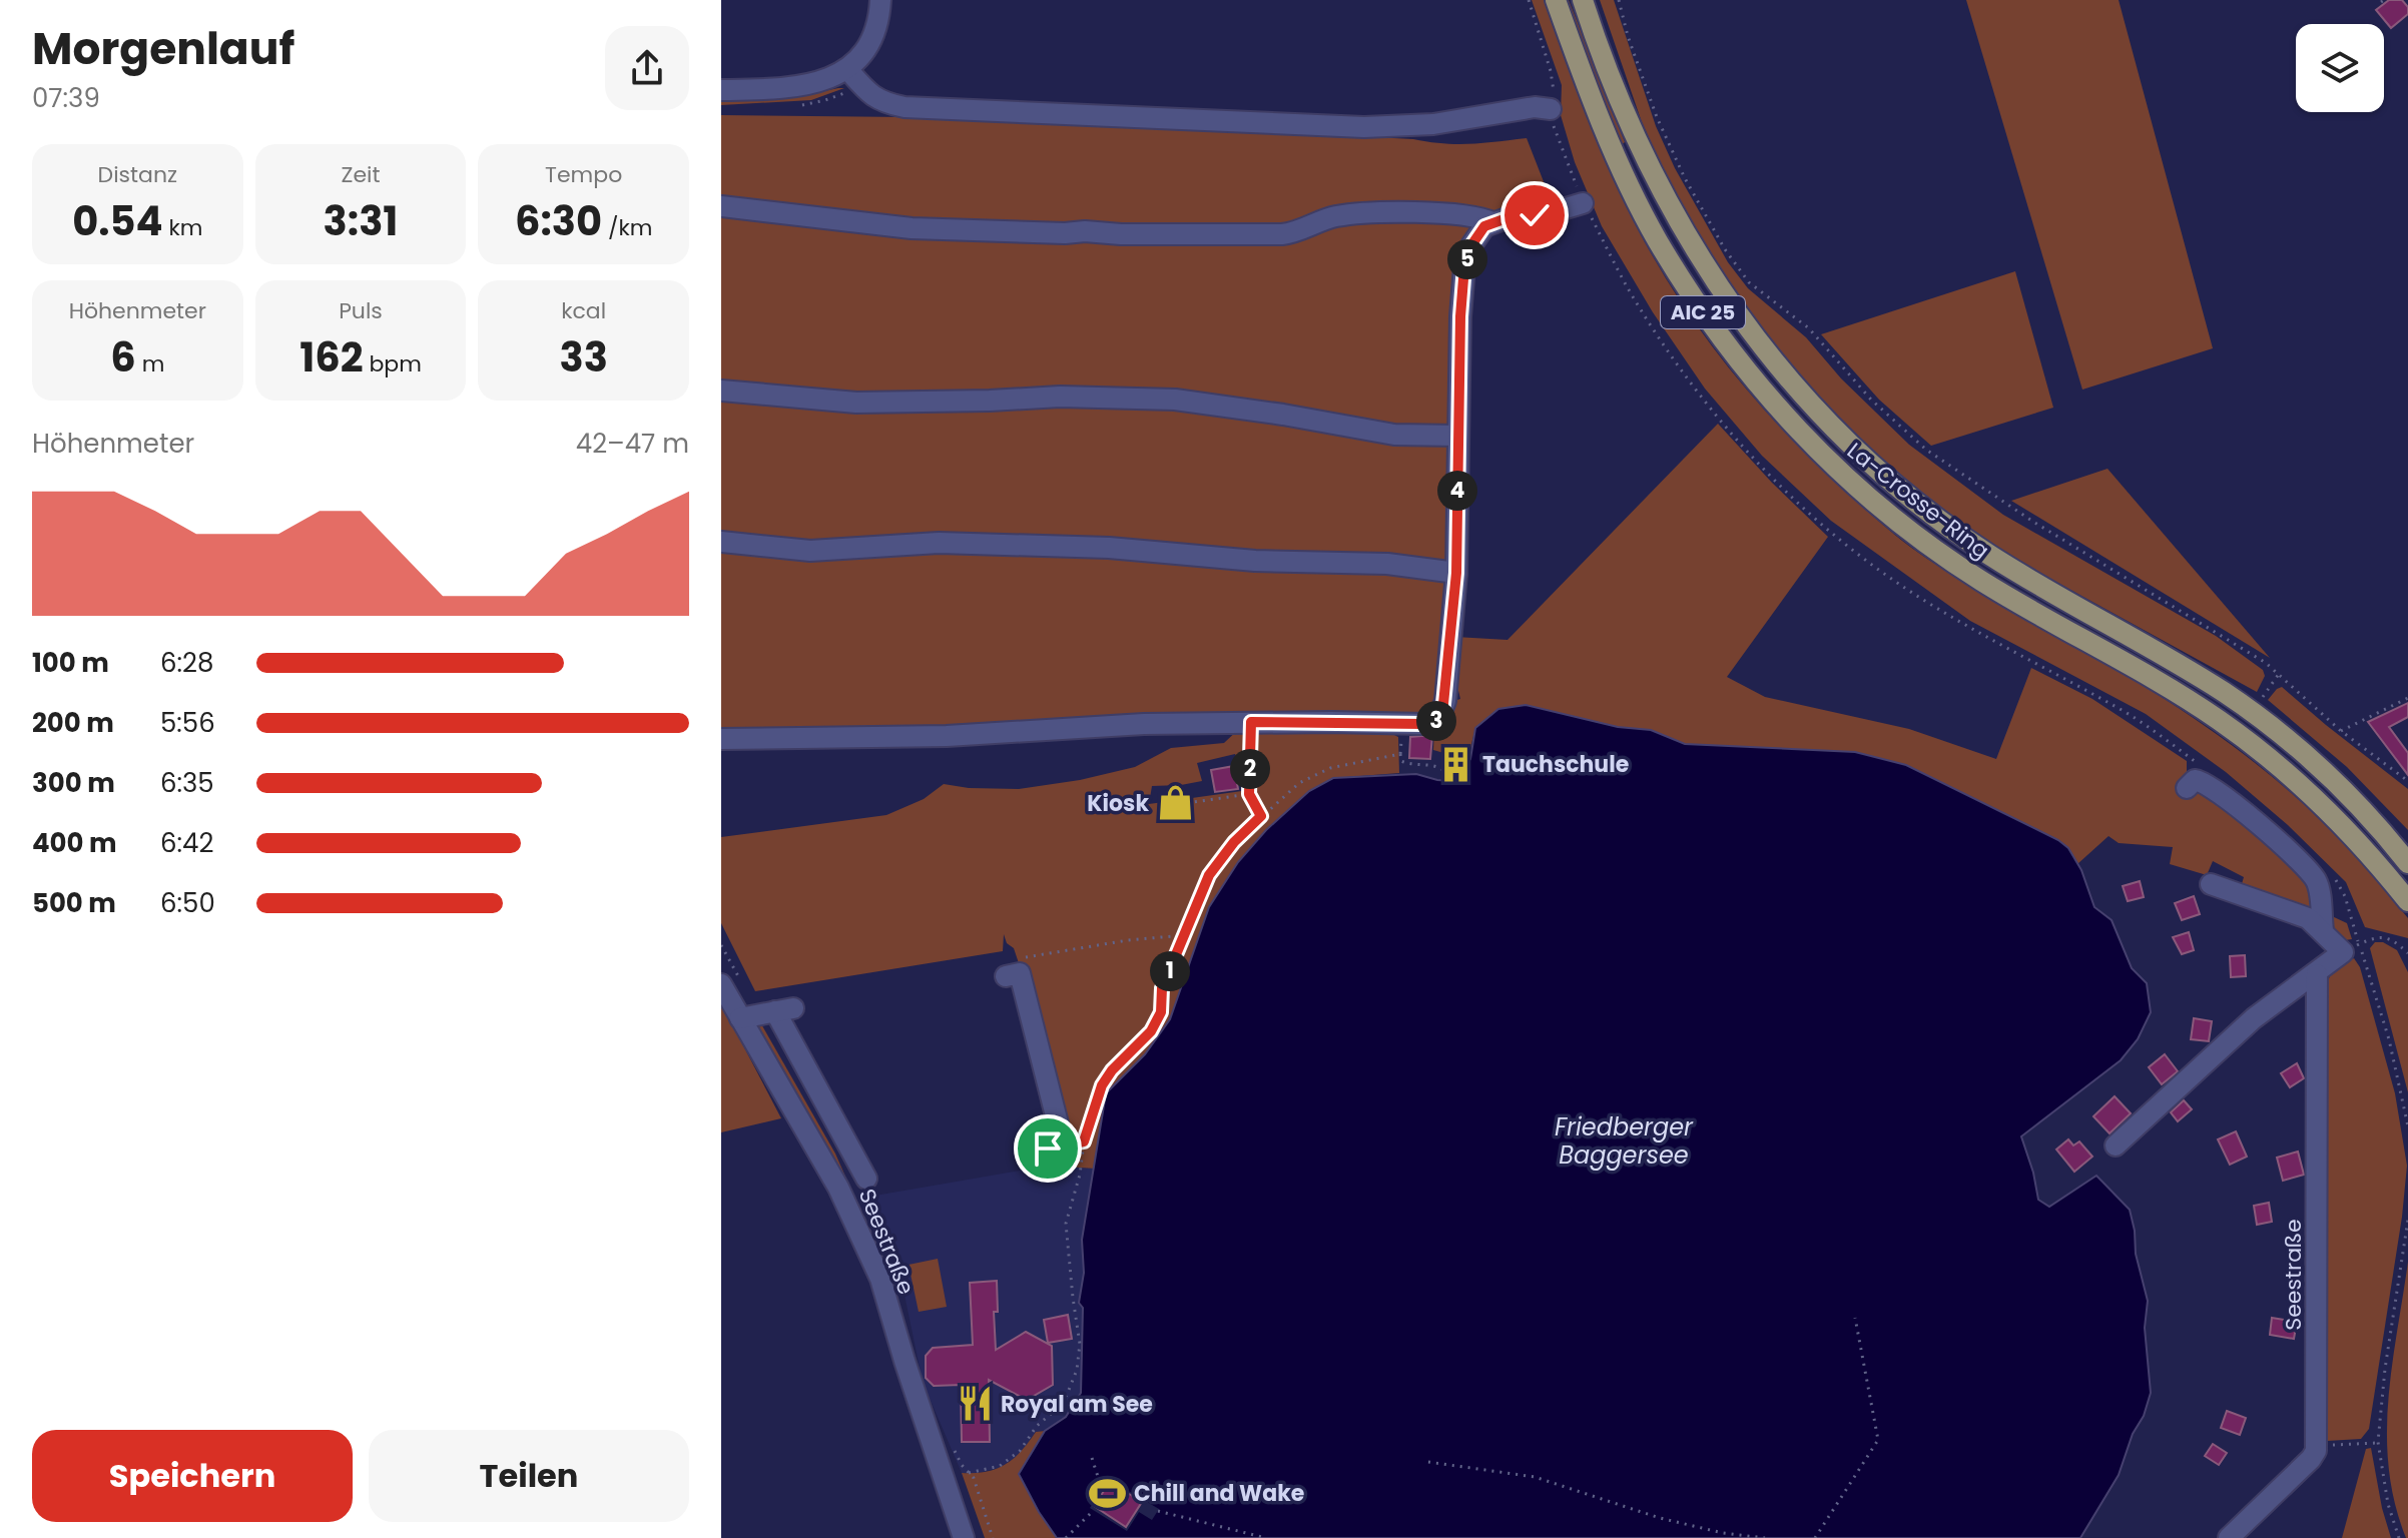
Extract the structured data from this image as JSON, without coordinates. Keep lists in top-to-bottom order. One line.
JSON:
{"streets":{"main road":["AIC 25","La-Crosse-Ring"],"street":["Seestraße"]},"water":["Friedberger Baggersee"],"places":{"building":["Tauchschule"],"shop":["Kiosk"],"restaurant":["Royal am See"],"sports":["Chill and Wake"]},"page":{"heading":["Morgenlauf","07:39"],"stats":[["Distanz","0.54 km"],["Zeit","3:31"],["Tempo","6:30 /km"],["Höhenmeter","6 m"],["Puls","162 bpm"],["kcal","33"]],"pins":["5","4","3","2","1"],"chart":["Höhenmeter","42–47 m"],"list":[{"name":"100 m","note":"6:28"},{"name":"200 m","note":"5:56"},{"name":"300 m","note":"6:35"},{"name":"400 m","note":"6:42"},{"name":"500 m","note":"6:50"}],"buttons":["Speichern","Teilen"]}}
